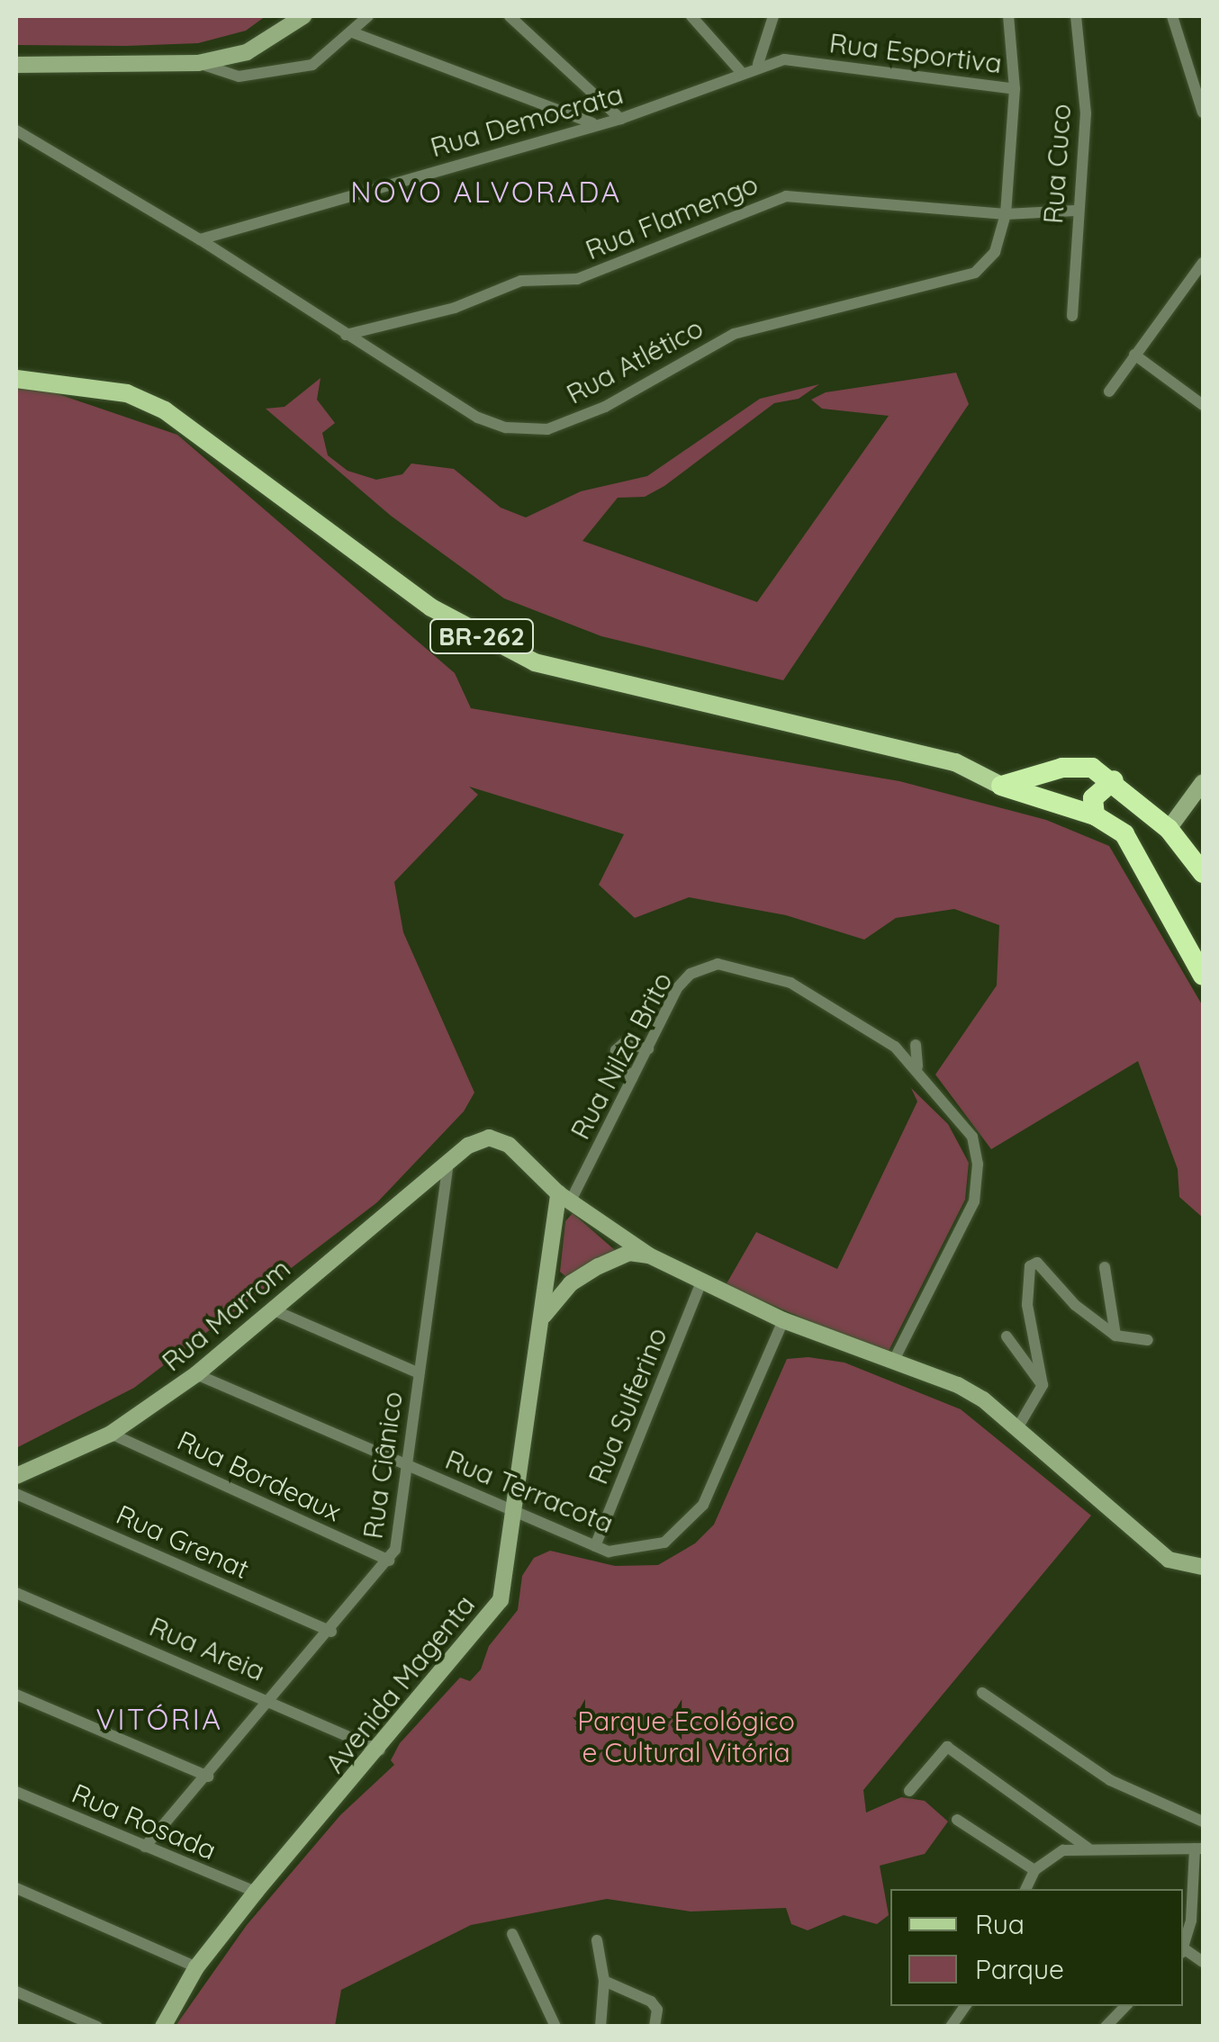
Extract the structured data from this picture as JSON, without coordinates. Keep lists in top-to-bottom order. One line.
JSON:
{"streets":{"highway":["BR-262"],"street":["Rua Esportiva","Rua Democrata","Rua Cuco","Rua Flamengo","Rua Atlético","Rua Nilza Brito","Rua Marrom","Rua Sulferino","Rua Ciânico","Rua Bordeaux","Rua Terracota","Rua Grenat","Rua Areia","Avenida Magenta","Rua Rosada"]},"crossings":[["Rua Esportiva","Rua Democrata"],["Rua Esportiva","Rua Atlético"],["Rua Democrata","Rua Atlético"],["Rua Cuco","Rua Flamengo"],["Rua Flamengo","Rua Atlético"],["Rua Nilza Brito","Rua Marrom"],["Rua Nilza Brito","Avenida Magenta"],["Rua Marrom","Rua Ciânico"],["Rua Marrom","Rua Bordeaux"],["Rua Marrom","Rua Terracota"],["Rua Marrom","Avenida Magenta"],["Rua Sulferino","Rua Terracota"],["Rua Ciânico","Rua Bordeaux"],["Rua Ciânico","Rua Terracota"],["Rua Ciânico","Rua Grenat"],["Rua Ciânico","Rua Areia"],["Rua Ciânico","Rua Rosada"],["Rua Terracota","Avenida Magenta"],["Rua Areia","Avenida Magenta"],["Avenida Magenta","Rua Rosada"]],"districts":["NOVO ALVORADA","VITÓRIA"],"parks":["Parque Ecológico e Cultural Vitória"],"legend":["Rua","Parque"]}
